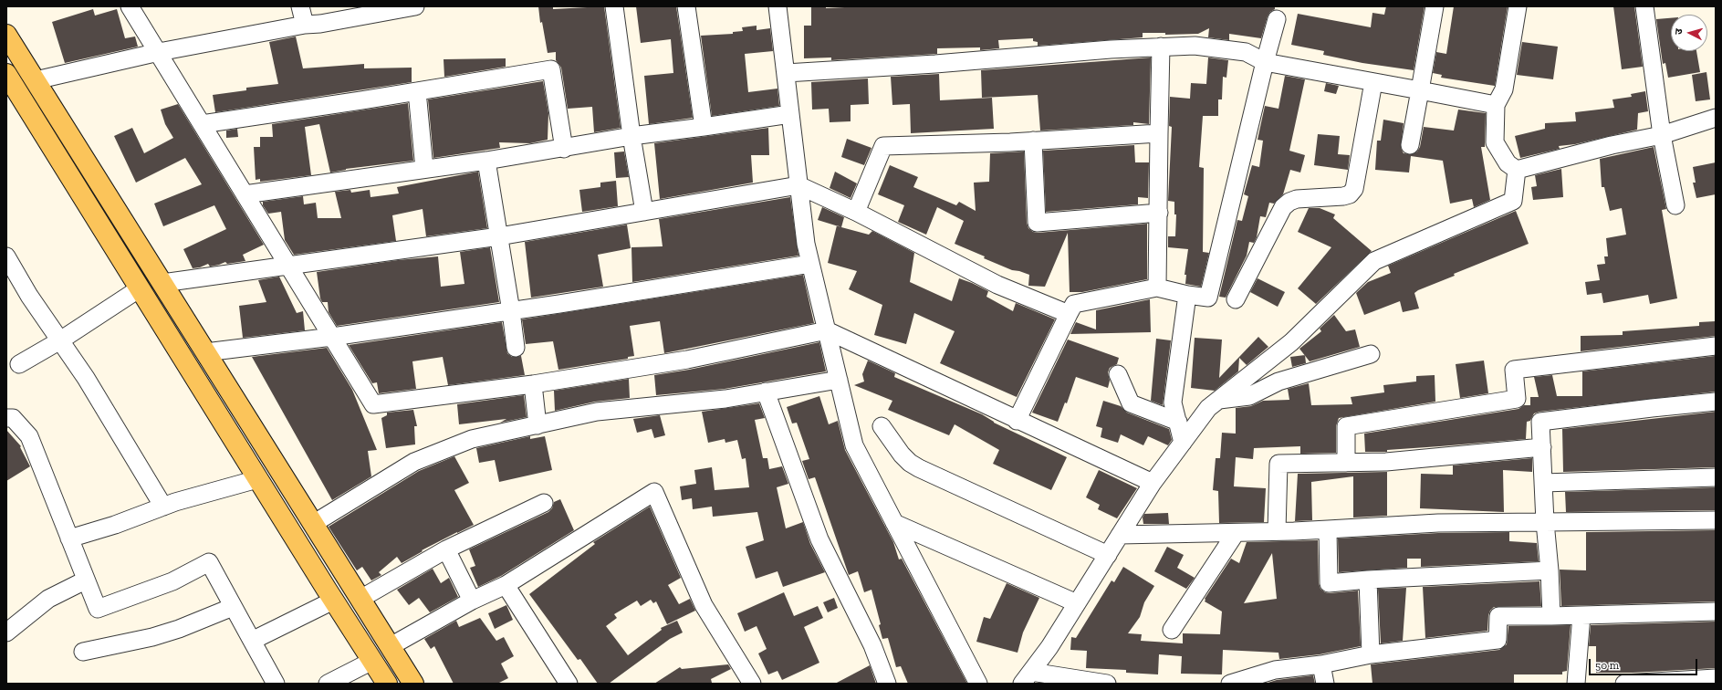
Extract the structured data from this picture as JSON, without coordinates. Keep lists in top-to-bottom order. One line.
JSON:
{"scale_bar":"50 m","north":"left"}
